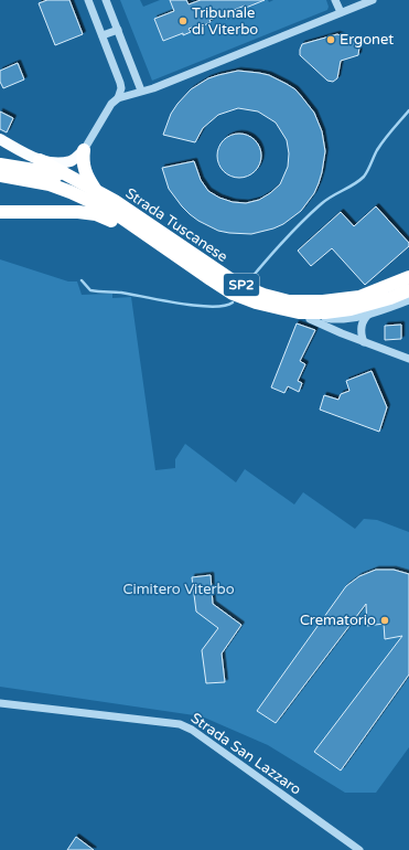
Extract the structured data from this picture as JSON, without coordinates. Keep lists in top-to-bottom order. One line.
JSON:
{"streets":{"highway":["Strada Tuscanese","SP2"],"street":["Strada San Lazzaro"]},"crossings":[["Strada Tuscanese","SP2"]],"parks":["Cimitero Viterbo"],"places":["Tribunale di Viterbo","Ergonet","Crematorio"]}
